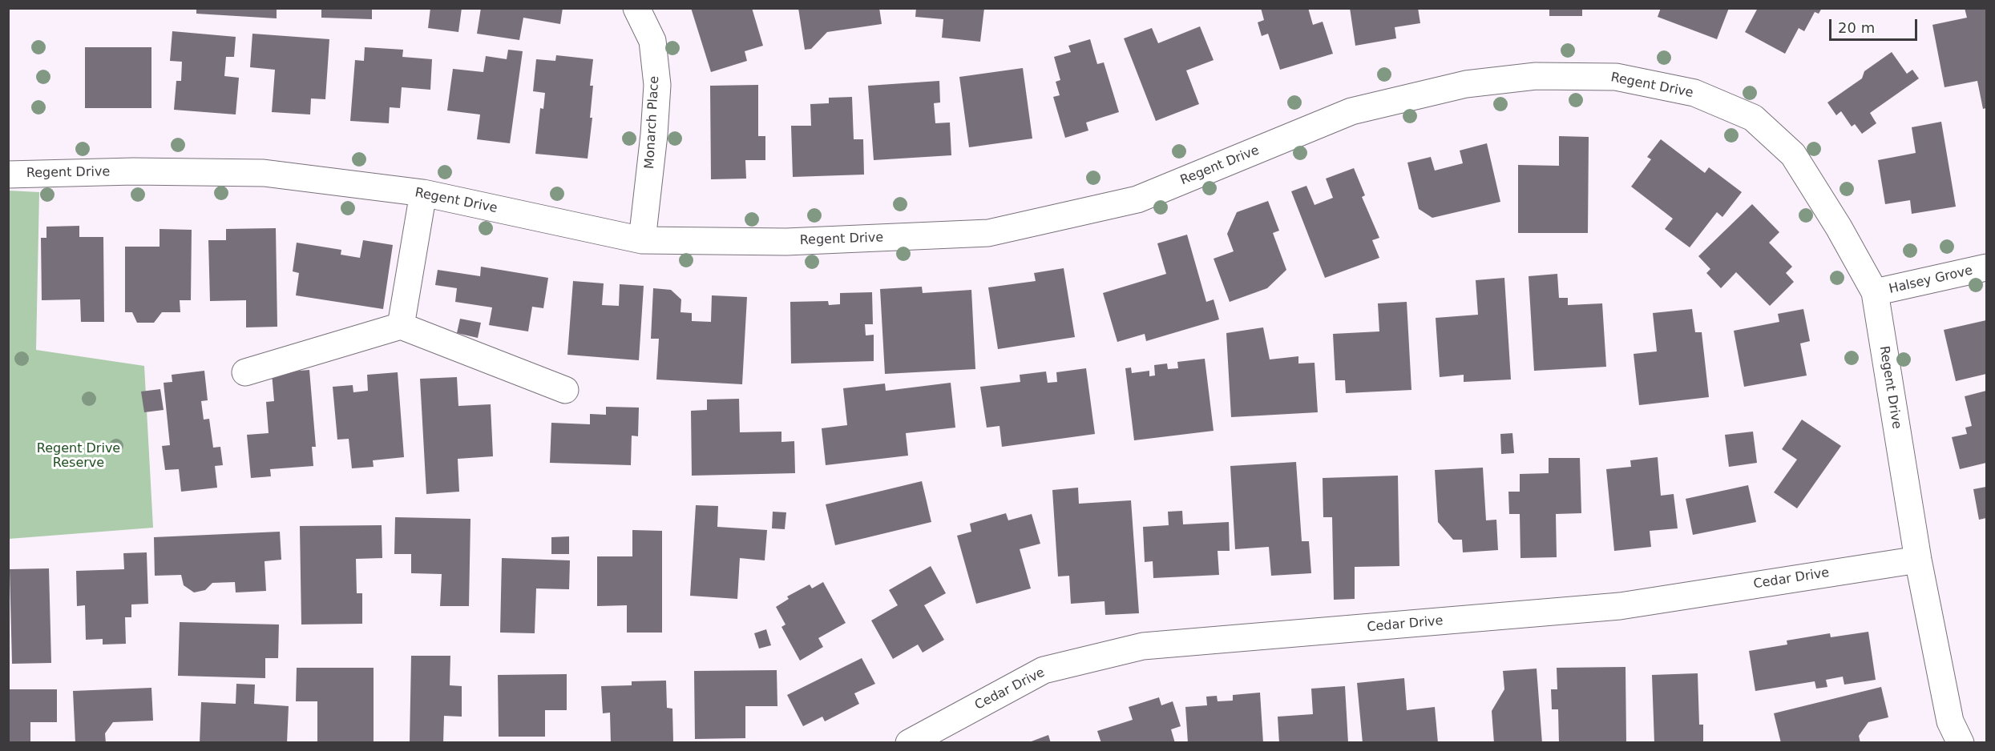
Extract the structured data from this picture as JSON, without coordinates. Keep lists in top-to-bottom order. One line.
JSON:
{"streets":{"street":["Regent Drive","Monarch Place","Halsey Grove","Cedar Drive"]},"crossings":[["Regent Drive","Monarch Place"],["Regent Drive","Halsey Grove"],["Regent Drive","Cedar Drive"]],"parks":["Regent Drive Reserve"],"scale_bar":"20 m"}
